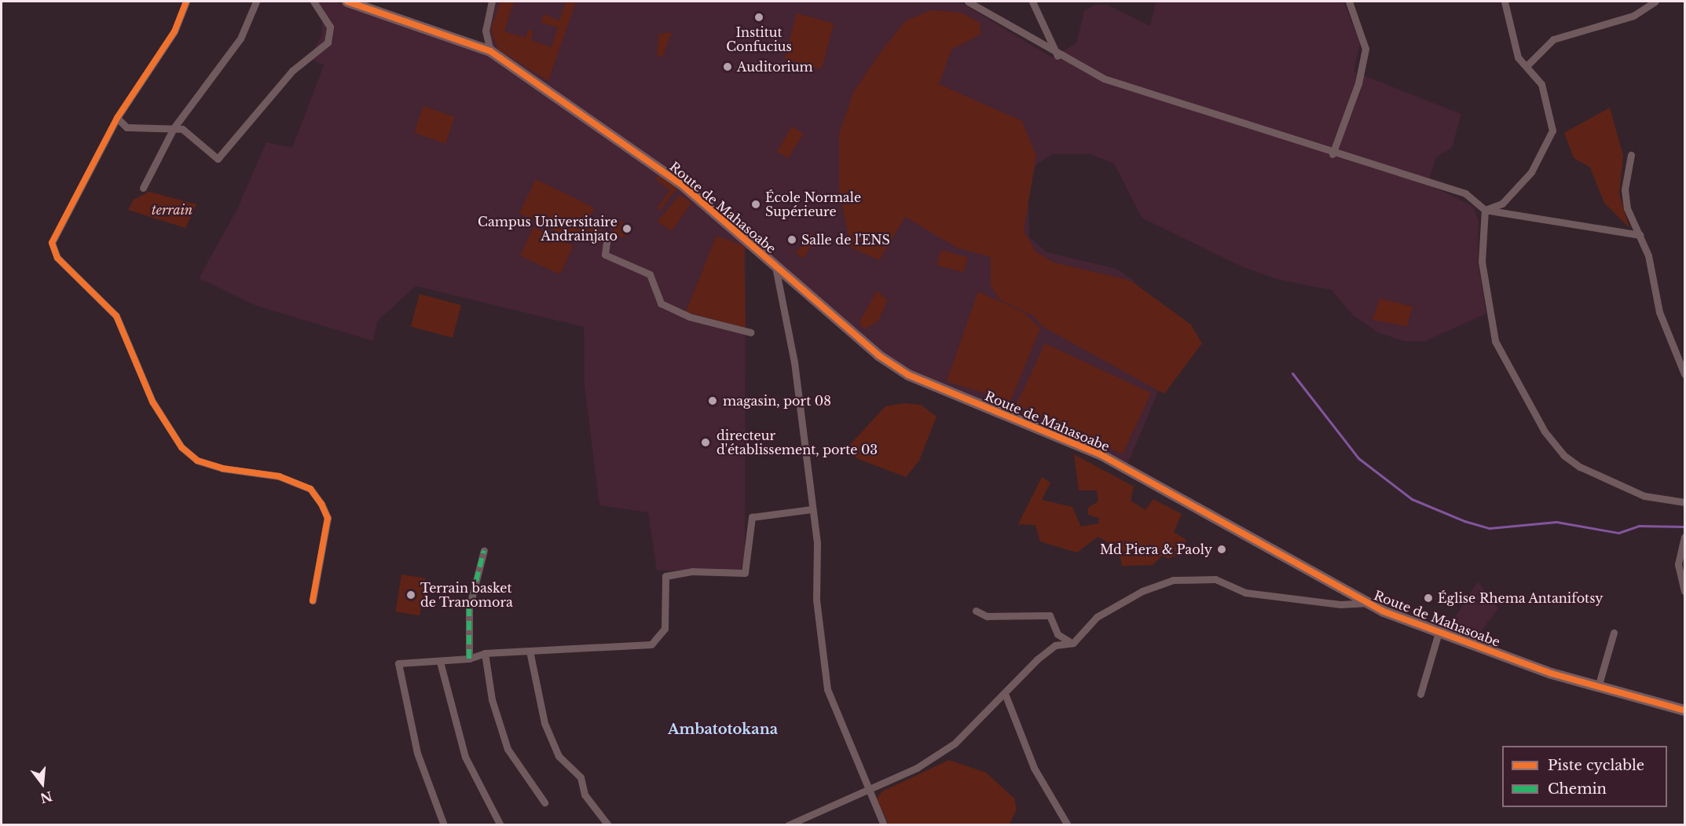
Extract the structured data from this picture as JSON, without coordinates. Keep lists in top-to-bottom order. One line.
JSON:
{"streets":{"street":["Route de Mahasoabe"]},"districts":["Ambatotokana"],"parks":["terrain"],"places":["Institut Confucius","Auditorium","École Normale Supérieure","Campus Universitaire Andrainjato","Salle de l'ENS","magasin, port 08","directeur d'établissement, porte 03","Md Piera & Paoly","Terrain basket de Tranomora","Église Rhema Antanifotsy"],"legend":["Piste cyclable","Chemin"],"north":"bottom"}
